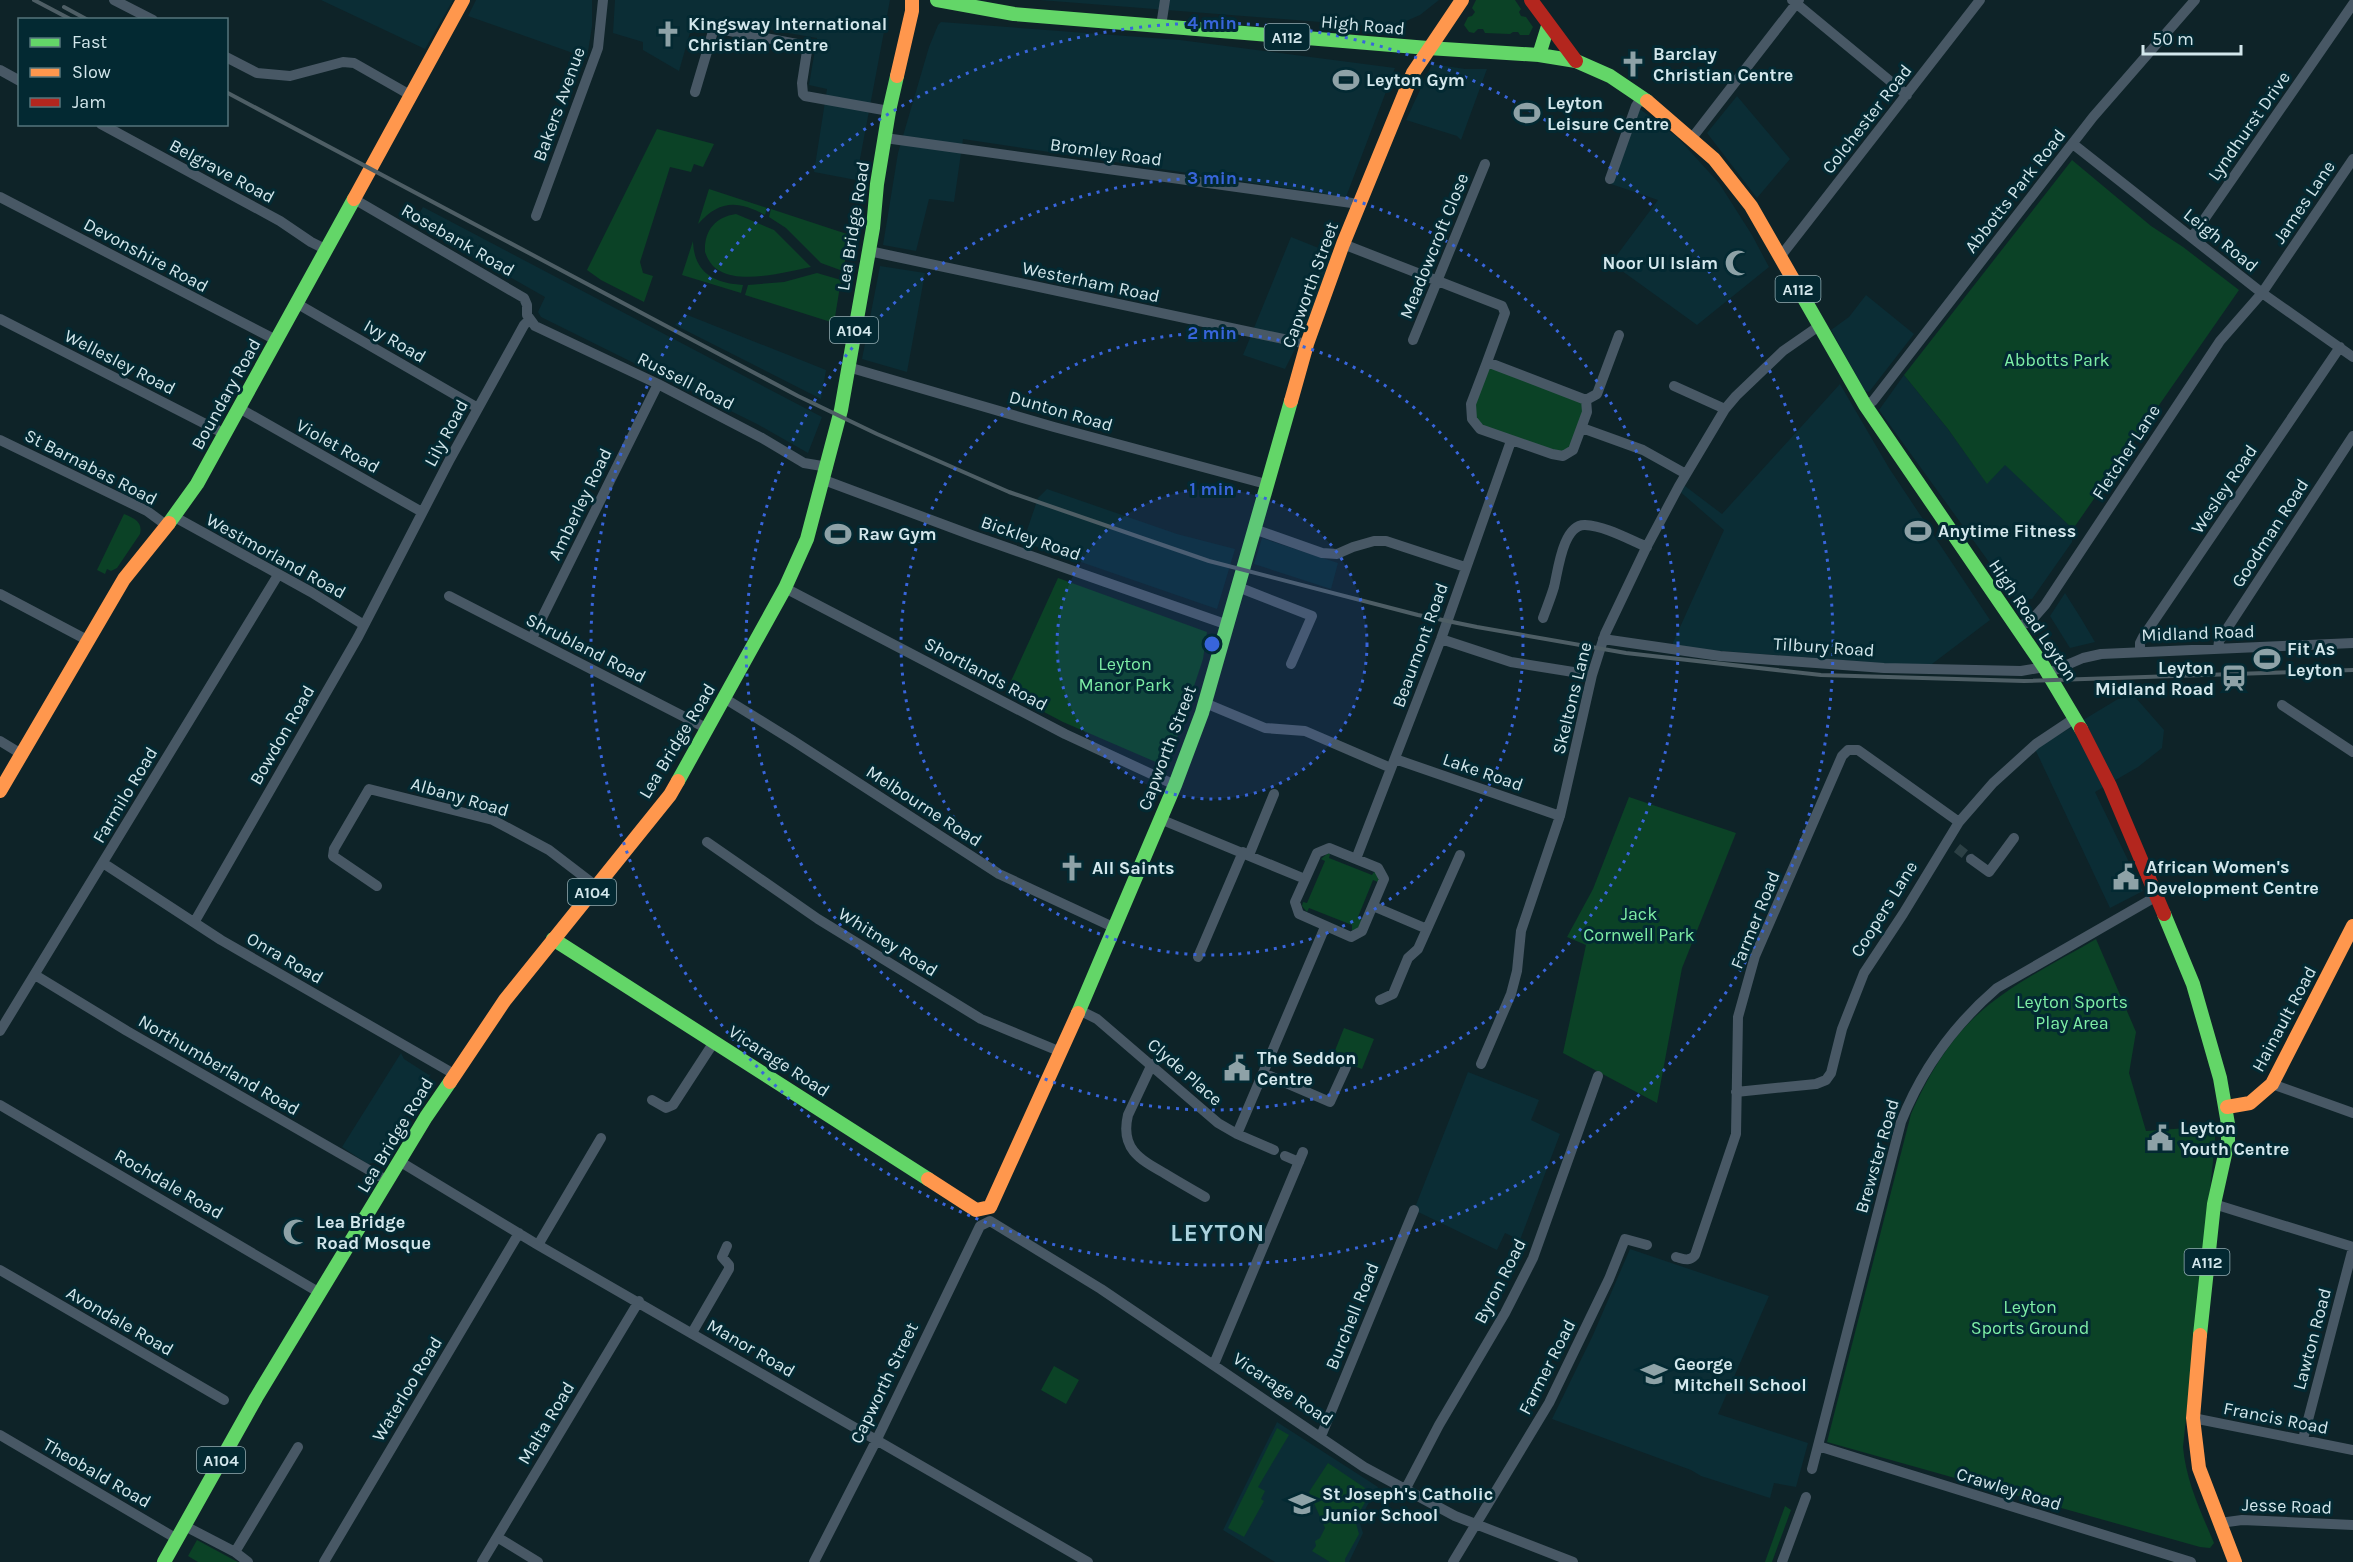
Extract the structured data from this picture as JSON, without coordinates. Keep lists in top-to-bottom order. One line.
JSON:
{"streets":{"main road":["High Road","A112","Lea Bridge Road","Capworth Street","A104","Boundary Road","High Road Leyton","Hainault Road","Vicarage Road"],"street":["Bakers Avenue","Colchester Road","Lyndhurst Drive","Bromley Road","Belgrave Road","Abbotts Park Road","James Lane","Rosebank Road","Leigh Road","Meadowcroft Close","Devonshire Road","Westerham Road","Ivy Road","Wellesley Road","Russell Road","Dunton Road","Lily Road","Violet Road","Fletcher Lane","St Barnabas Road","Wesley Road","Amberley Road","Goodman Road","Bickley Road","Westmorland Road","Midland Road","Beaumont Road","Tilbury Road","Shrubland Road","Shortlands Road","Skeltons Lane","Bowdon Road","Lake Road","Farmilo Road","Albany Road","Melbourne Road","Coopers Lane","Farmer Road","Whitney Road","Onra Road","Northumberland Road","Clyde Place","Brewster Road","Rochdale Road","Byron Road","Burchell Road","Avondale Road","Lawton Road","Manor Road","Waterloo Road","Francis Road","Malta Road","Theobald Road","Crawley Road","Jesse Road"]},"crossings":[["High Road","Capworth Street"],["High Road","High Road Leyton"],["Colchester Road","High Road Leyton"],["Lyndhurst Drive","Leigh Road"],["Bromley Road","Lea Bridge Road"],["Bromley Road","Capworth Street"],["Belgrave Road","Boundary Road"],["Abbotts Park Road","Leigh Road"],["Abbotts Park Road","High Road Leyton"],["James Lane","Leigh Road"],["James Lane","Fletcher Lane"],["Lea Bridge Road","Westerham Road"],["Lea Bridge Road","Russell Road"],["Lea Bridge Road","Dunton Road"],["Lea Bridge Road","Bickley Road"],["Lea Bridge Road","Shrubland Road"],["Lea Bridge Road","Shortlands Road"],["Lea Bridge Road","Albany Road"],["Lea Bridge Road","Melbourne Road"],["Lea Bridge Road","Onra Road"],["Lea Bridge Road","Vicarage Road"],["Lea Bridge Road","Northumberland Road"],["Lea Bridge Road","Rochdale Road"],["Lea Bridge Road","Manor Road"],["Lea Bridge Road","Theobald Road"],["Rosebank Road","Russell Road"],["Rosebank Road","Boundary Road"],["Rosebank Road","Lily Road"],["Leigh Road","Fletcher Lane"],["Leigh Road","Wesley Road"],["Devonshire Road","Boundary Road"],["Westerham Road","Capworth Street"],["Capworth Street","Dunton Road"],["Capworth Street","Bickley Road"],["Capworth Street","High Road Leyton"],["Capworth Street","Shortlands Road"],["Capworth Street","Lake Road"],["Capworth Street","Melbourne Road"],["Capworth Street","Whitney Road"],["Capworth Street","Vicarage Road"],["Capworth Street","Clyde Place"],["Capworth Street","Manor Road"],["Ivy Road","Boundary Road"],["Ivy Road","Lily Road"],["Wellesley Road","Boundary Road"],["Russell Road","Lily Road"],["Russell Road","Amberley Road"],["Russell Road","Bickley Road"],["Boundary Road","Violet Road"],["Boundary Road","St Barnabas Road"],["Boundary Road","Westmorland Road"],["Lily Road","Violet Road"],["Lily Road","Bowdon Road"],["Fletcher Lane","High Road Leyton"],["St Barnabas Road","Westmorland Road"],["Wesley Road","Midland Road"],["Amberley Road","Shrubland Road"],["Goodman Road","Midland Road"],["Westmorland Road","Bowdon Road"],["Westmorland Road","Farmilo Road"],["High Road Leyton","Midland Road"],["High Road Leyton","Tilbury Road"],["High Road Leyton","Skeltons Lane"],["High Road Leyton","Coopers Lane"],["High Road Leyton","Hainault Road"],["High Road Leyton","Brewster Road"],["High Road Leyton","Francis Road"],["High Road Leyton","Jesse Road"],["Midland Road","Tilbury Road"],["Beaumont Road","Lake Road"],["Tilbury Road","Skeltons Lane"],["Skeltons Lane","Lake Road"],["Bowdon Road","Onra Road"],["Farmilo Road","Onra Road"],["Farmilo Road","Northumberland Road"],["Coopers Lane","Farmer Road"],["Farmer Road","Vicarage Road"],["Vicarage Road","Byron Road"],["Vicarage Road","Burchell Road"],["Brewster Road","Crawley Road"],["Lawton Road","Francis Road"],["Manor Road","Waterloo Road"],["Manor Road","Malta Road"]],"districts":["LEYTON"],"parks":["Abbotts Park","Leyton Manor Park","Jack Cornwell Park","Leyton Sports Play Area","Leyton Sports Ground"],"places":{"church":["Kingsway International Christian Centre","Barclay Christian Centre","All Saints"],"sports":["Leyton Gym","Leyton Leisure Centre","Anytime Fitness","Raw Gym","Fit As Leyton"],"mosque":["Noor Ul Islam","Lea Bridge Road Mosque"],"station":["Leyton Midland Road"],"public building":["African Women's Development Centre","The Seddon Centre","Leyton Youth Centre"],"school or university":["George Mitchell School","St Joseph's Catholic Junior School"]},"legend":["Fast","Slow","Jam"],"scale_bar":"50 m","rings":["4 min","3 min","2 min","1 min"]}
